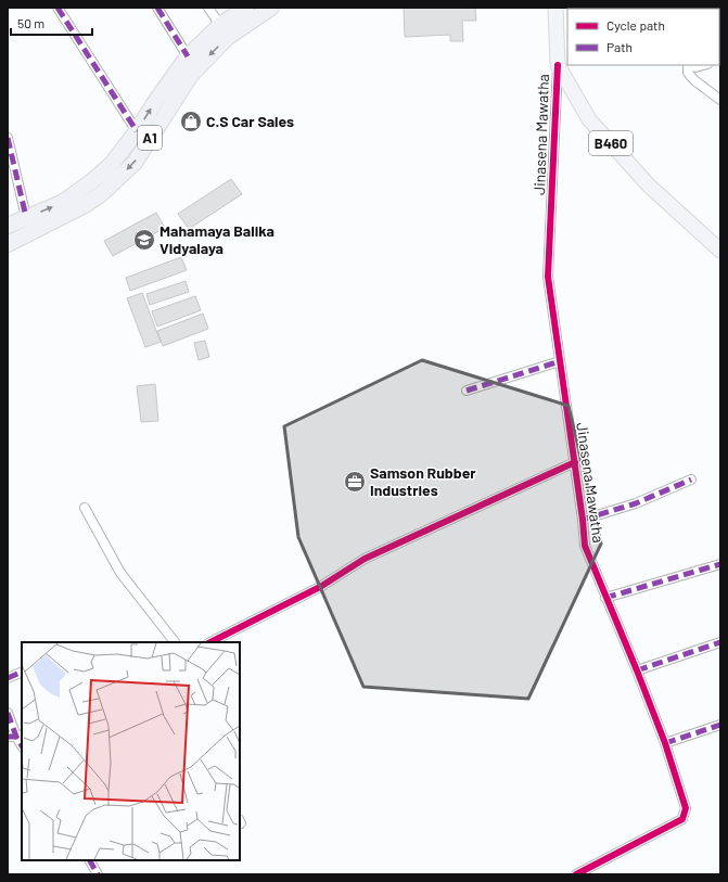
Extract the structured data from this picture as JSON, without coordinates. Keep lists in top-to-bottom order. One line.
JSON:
{"streets":{"highway":["A1"],"main road":["B460"],"street":["Jinasena Mawatha"]},"crossings":[["Jinasena Mawatha","B460"]],"places":{"shop":["C.S Car Sales"],"school or university":["Mahamaya Balika Vidyalaya"],"office":["Samson Rubber Industries"]},"legend":["Cycle path","Path"],"scale_bar":"50 m"}
